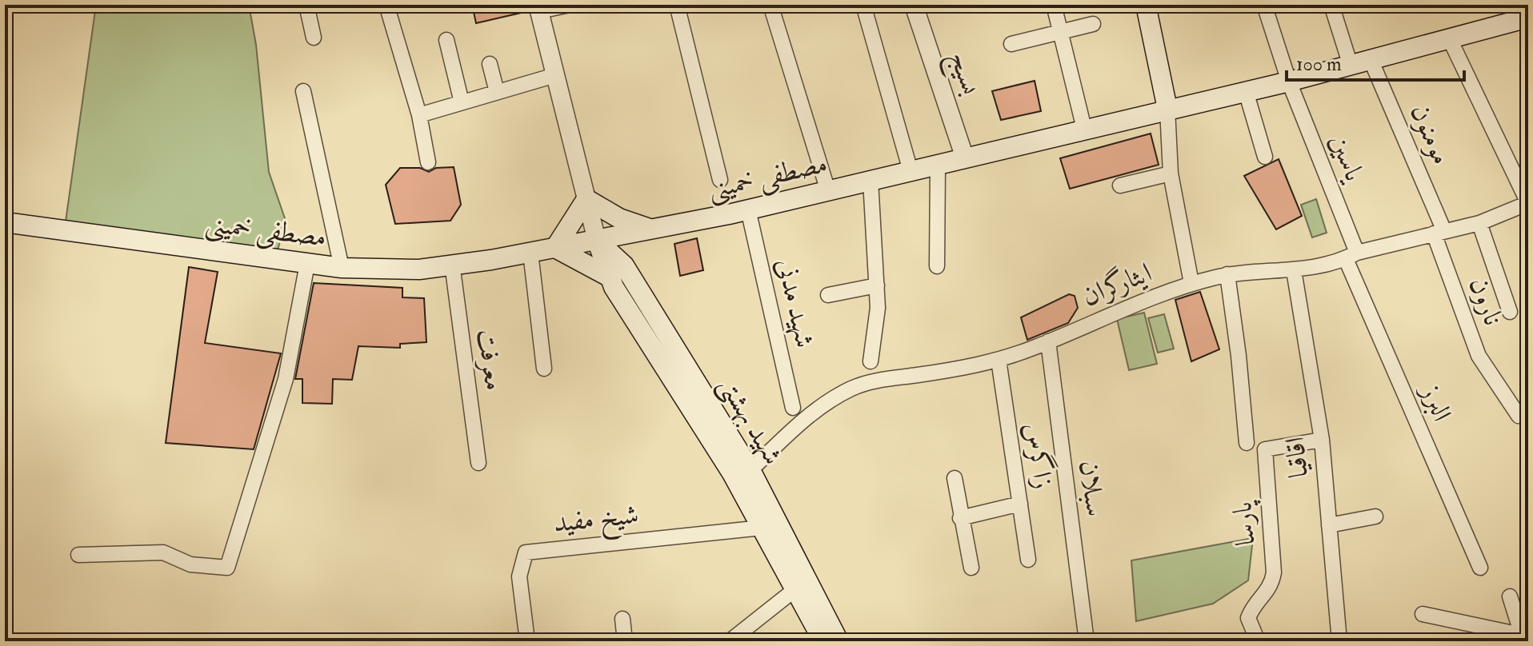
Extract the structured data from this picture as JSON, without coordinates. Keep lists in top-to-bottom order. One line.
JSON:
{"streets":{"main road":["مصطفی خمینی","شهید بهشتی"],"street":["بسیج","مومنون","یاسین","ایثارگران","نارون","شهید مدنی","معرفت","البرز","زاگرس","اقاقیا","سبلان","شیخ مفید","پارسا"]},"crossings":[["بسیج","مصطفی خمینی"],["مومنون","مصطفی خمینی"],["مومنون","ایثارگران"],["مومنون","نارون"],["یاسین","مصطفی خمینی"],["یاسین","ایثارگران"],["یاسین","البرز"],["مصطفی خمینی","شهید مدنی"],["مصطفی خمینی","معرفت"],["مصطفی خمینی","شهید بهشتی"],["ایثارگران","نارون"],["ایثارگران","البرز"],["ایثارگران","شهید بهشتی"],["ایثارگران","زاگرس"],["ایثارگران","اقاقیا"],["ایثارگران","سبلان"],["شهید بهشتی","شیخ مفید"],["اقاقیا","پارسا"]],"scale_bar":"100 m"}
